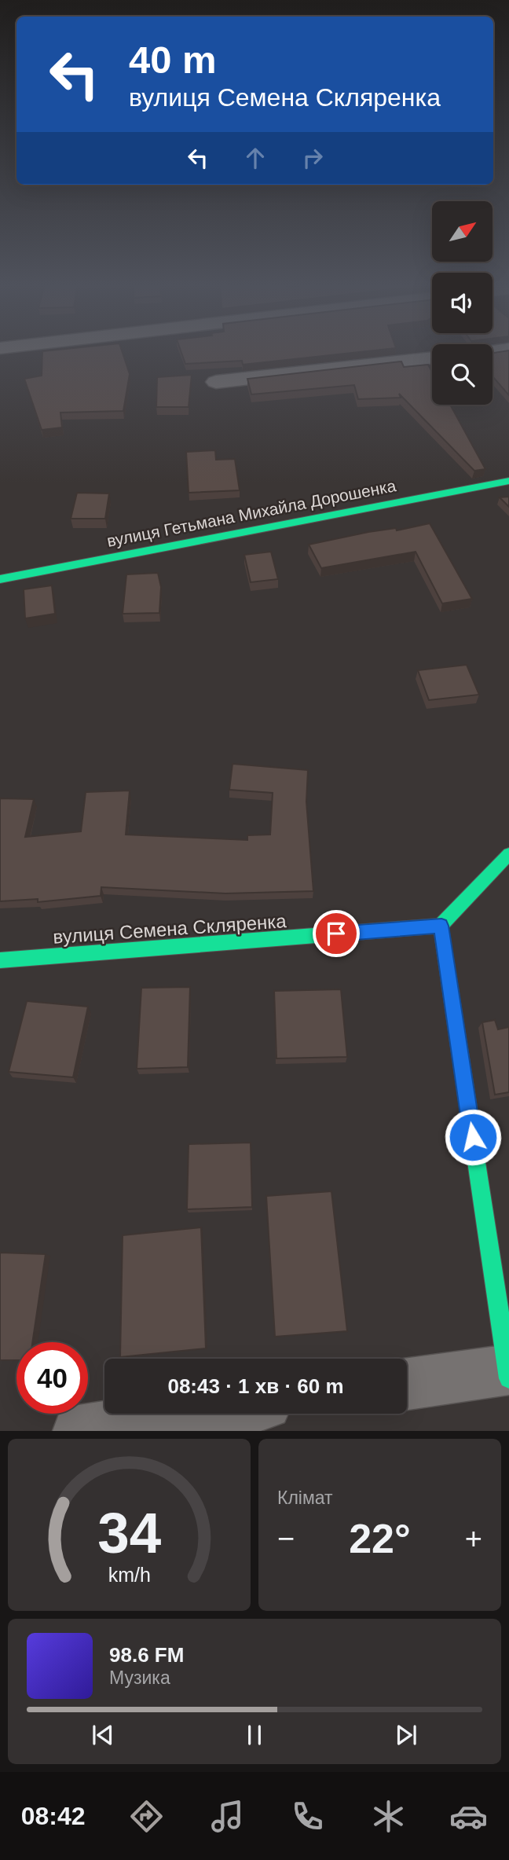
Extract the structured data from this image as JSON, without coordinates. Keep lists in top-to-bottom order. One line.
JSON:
{"streets":{"street":["вулиця Гетьмана Михайла Дорошенка","вулиця Семена Скляренка"]},"north":"top right","page":{"turn":["40 m","вулиця Семена Скляренка"],"limit":"40","trip":"08:43 · 1 хв · 60 m","tile":"Клімат","heat":["−","22°","+"],"song":["98.6 FM","Музика"],"tabs":"08:42","gauge":["34","km/h"]}}
